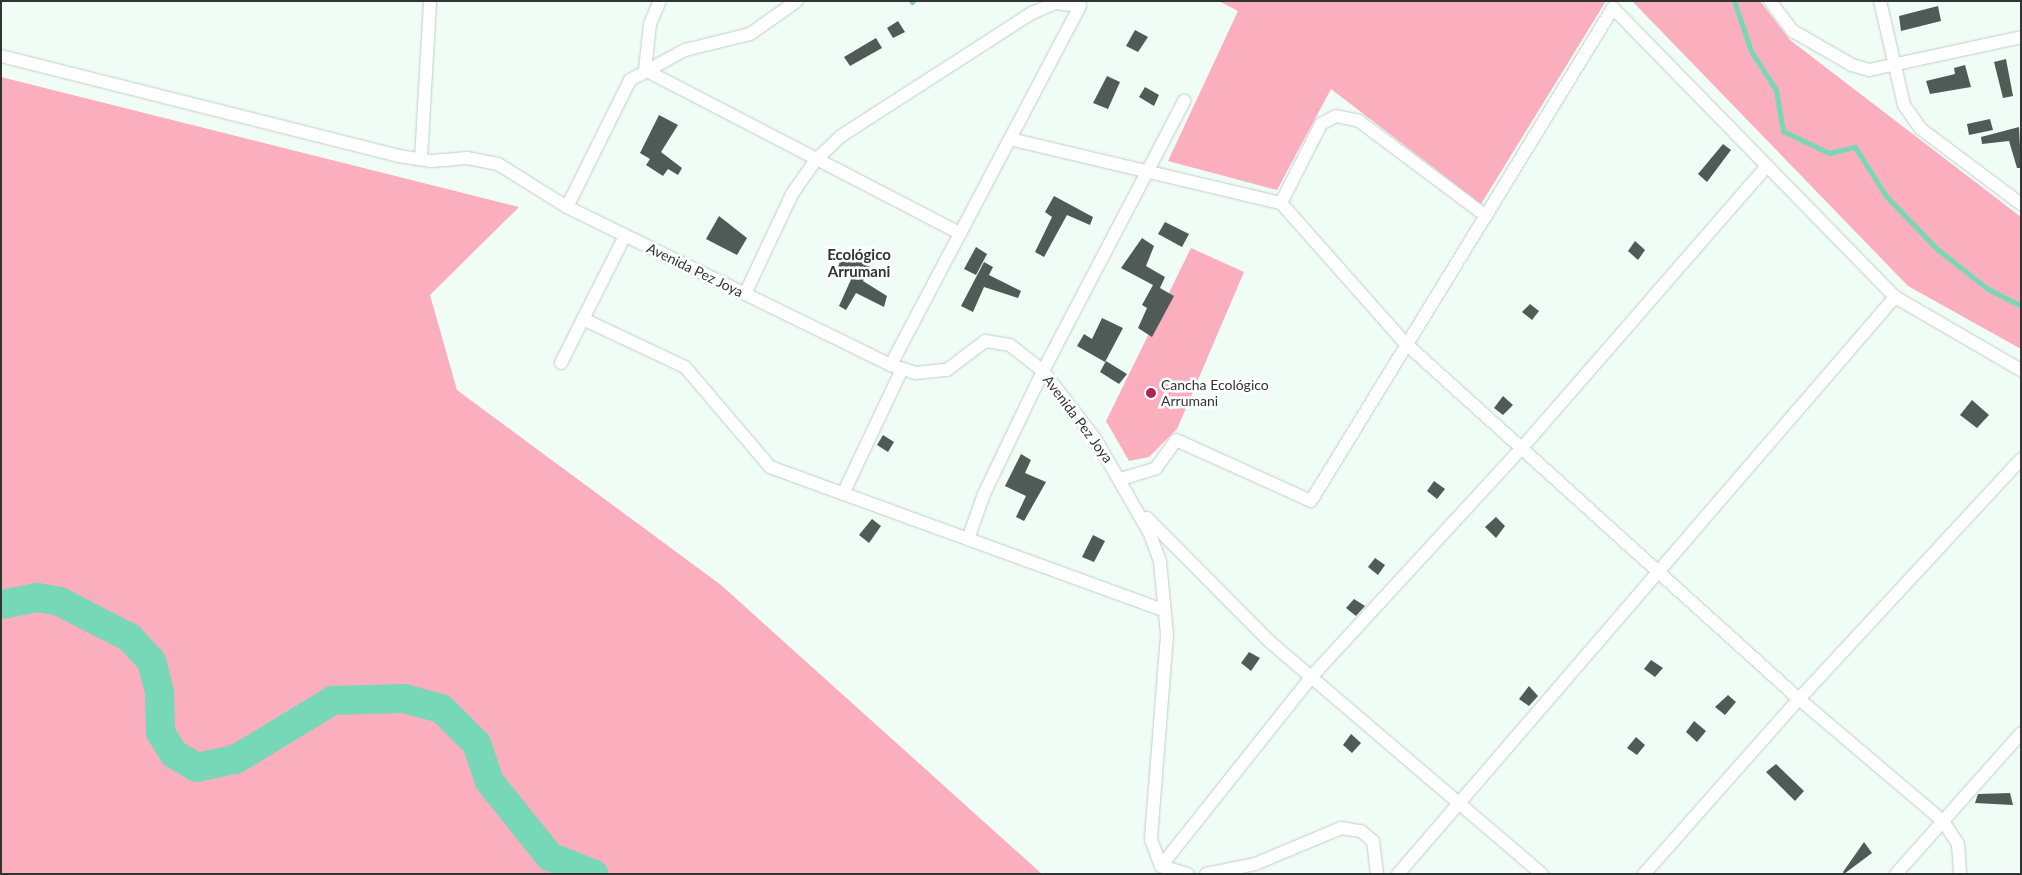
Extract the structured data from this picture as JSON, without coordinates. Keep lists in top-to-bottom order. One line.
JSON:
{"streets":{"street":["Avenida Pez Joya"]},"districts":["Ecológico Arrumani"],"places":["Cancha Ecológico Arrumani"]}
